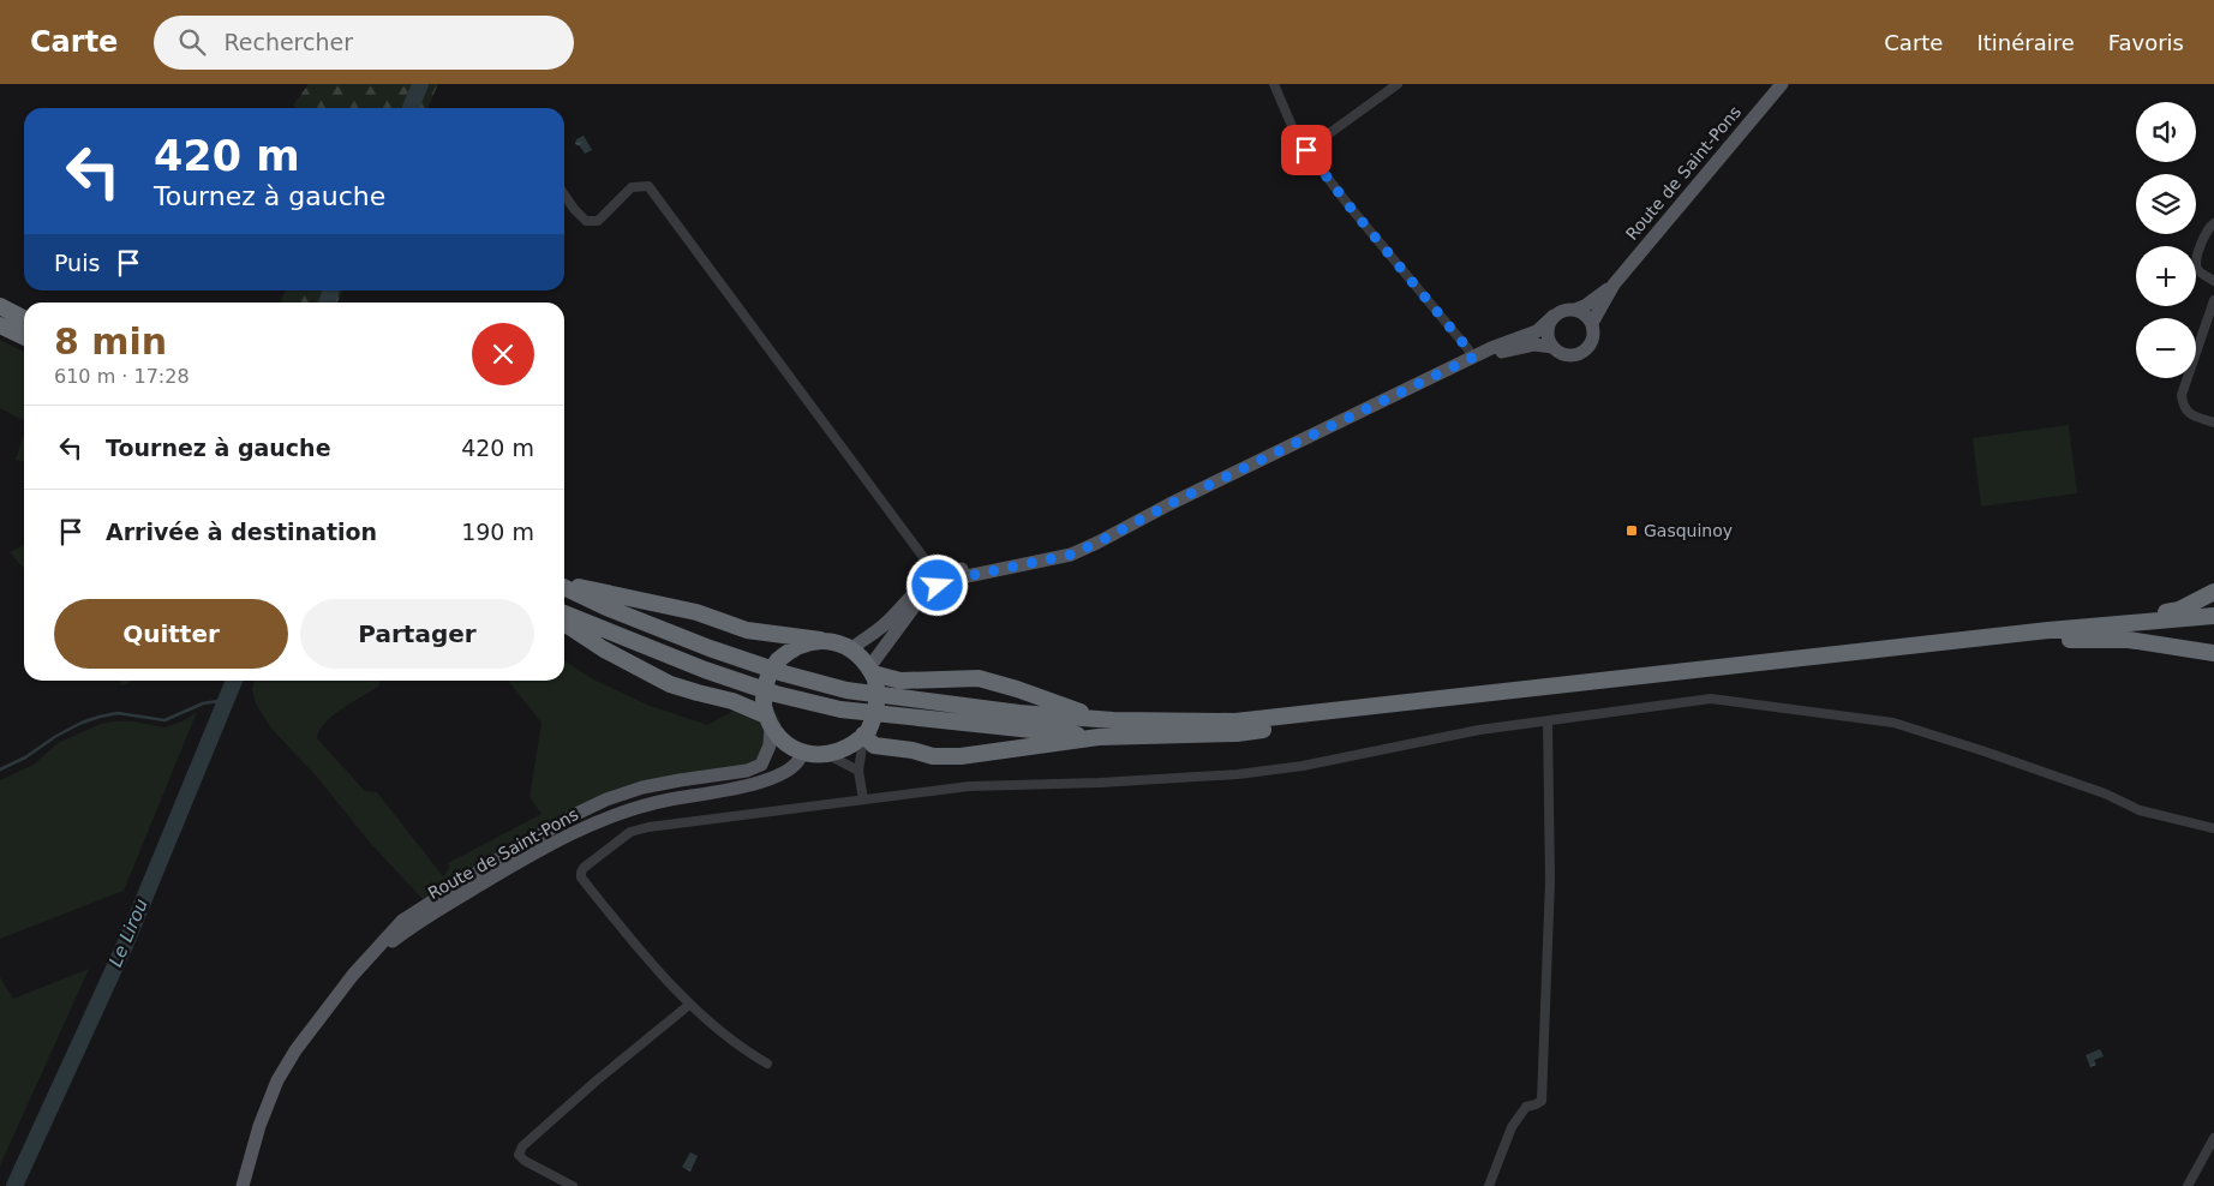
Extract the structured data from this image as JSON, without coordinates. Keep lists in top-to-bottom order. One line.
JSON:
{"streets":{"main road":["Route de Saint-Pons"]},"water":["Le Lirou"],"places":{"transit":["Gasquinoy"]},"page":{"header":"Carte","search":"Rechercher","nav":["Carte","Itinéraire","Favoris"],"map_buttons":["+","−"],"turn":["420 m","Tournez à gauche"],"then":"Puis","heading":["8 min","610 m · 17:28"],"list":[{"name":"Tournez à gauche","value":"420 m"},{"name":"Arrivée à destination","value":"190 m"}],"buttons":["Quitter","Partager"]}}
